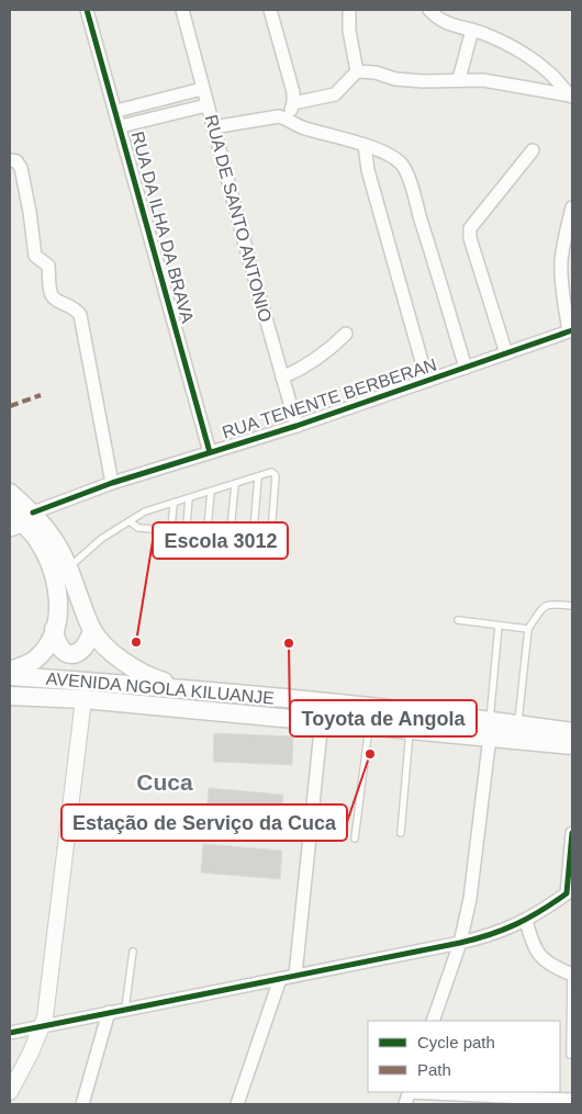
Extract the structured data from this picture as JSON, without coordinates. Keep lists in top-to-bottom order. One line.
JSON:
{"streets":{"main road":["AVENIDA NGOLA KILUANJE"],"street":["RUA DE SANTO ANTONIO","RUA DA ILHA DA BRAVA","RUA TENENTE BERBERAN"]},"crossings":[["RUA DE SANTO ANTONIO","RUA TENENTE BERBERAN"],["RUA DA ILHA DA BRAVA","RUA TENENTE BERBERAN"]],"districts":["Cuca"],"places":["Escola 3012","Toyota de Angola","Estação de Serviço da Cuca"],"legend":["Cycle path","Path"]}
